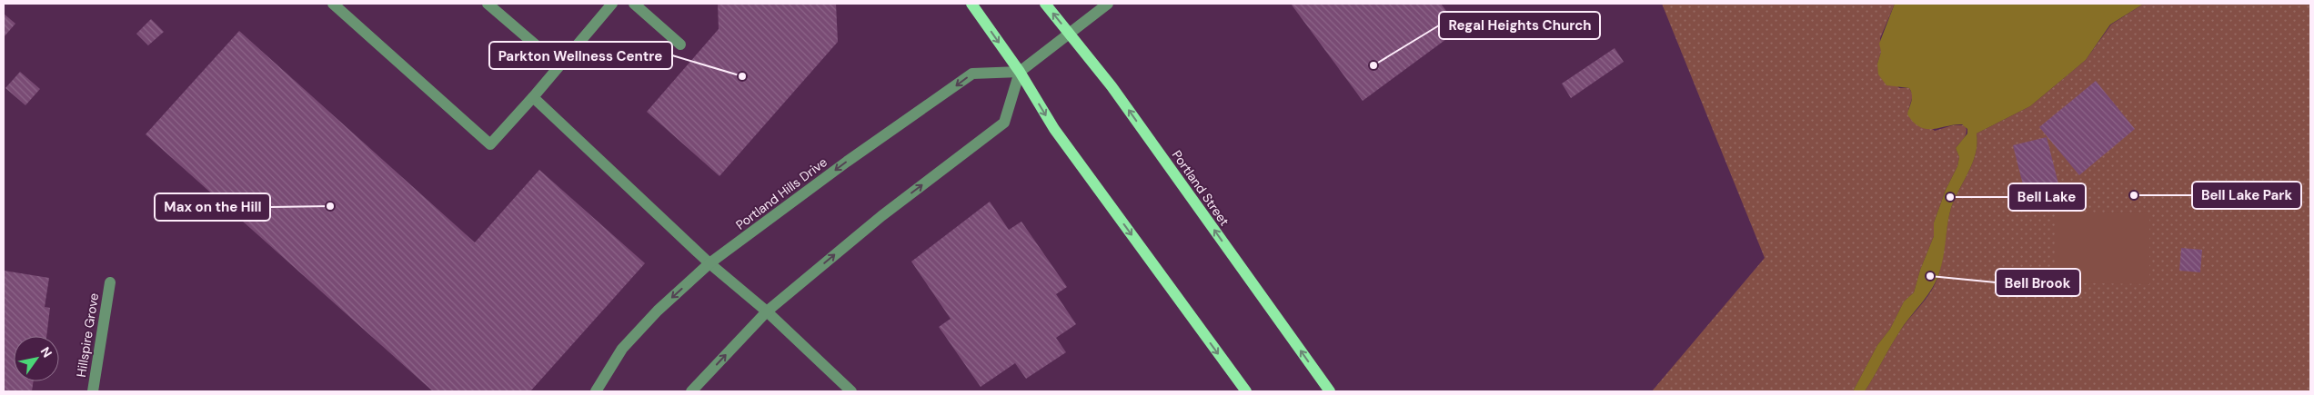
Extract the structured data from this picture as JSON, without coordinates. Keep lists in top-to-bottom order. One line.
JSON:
{"streets":{"main road":["Portland Street"],"street":["Portland Hills Drive","Hillspire Grove"]},"places":["Regal Heights Church","Parkton Wellness Centre","Bell Lake Park","Bell Lake","Max on the Hill","Bell Brook"],"north":"top right"}
